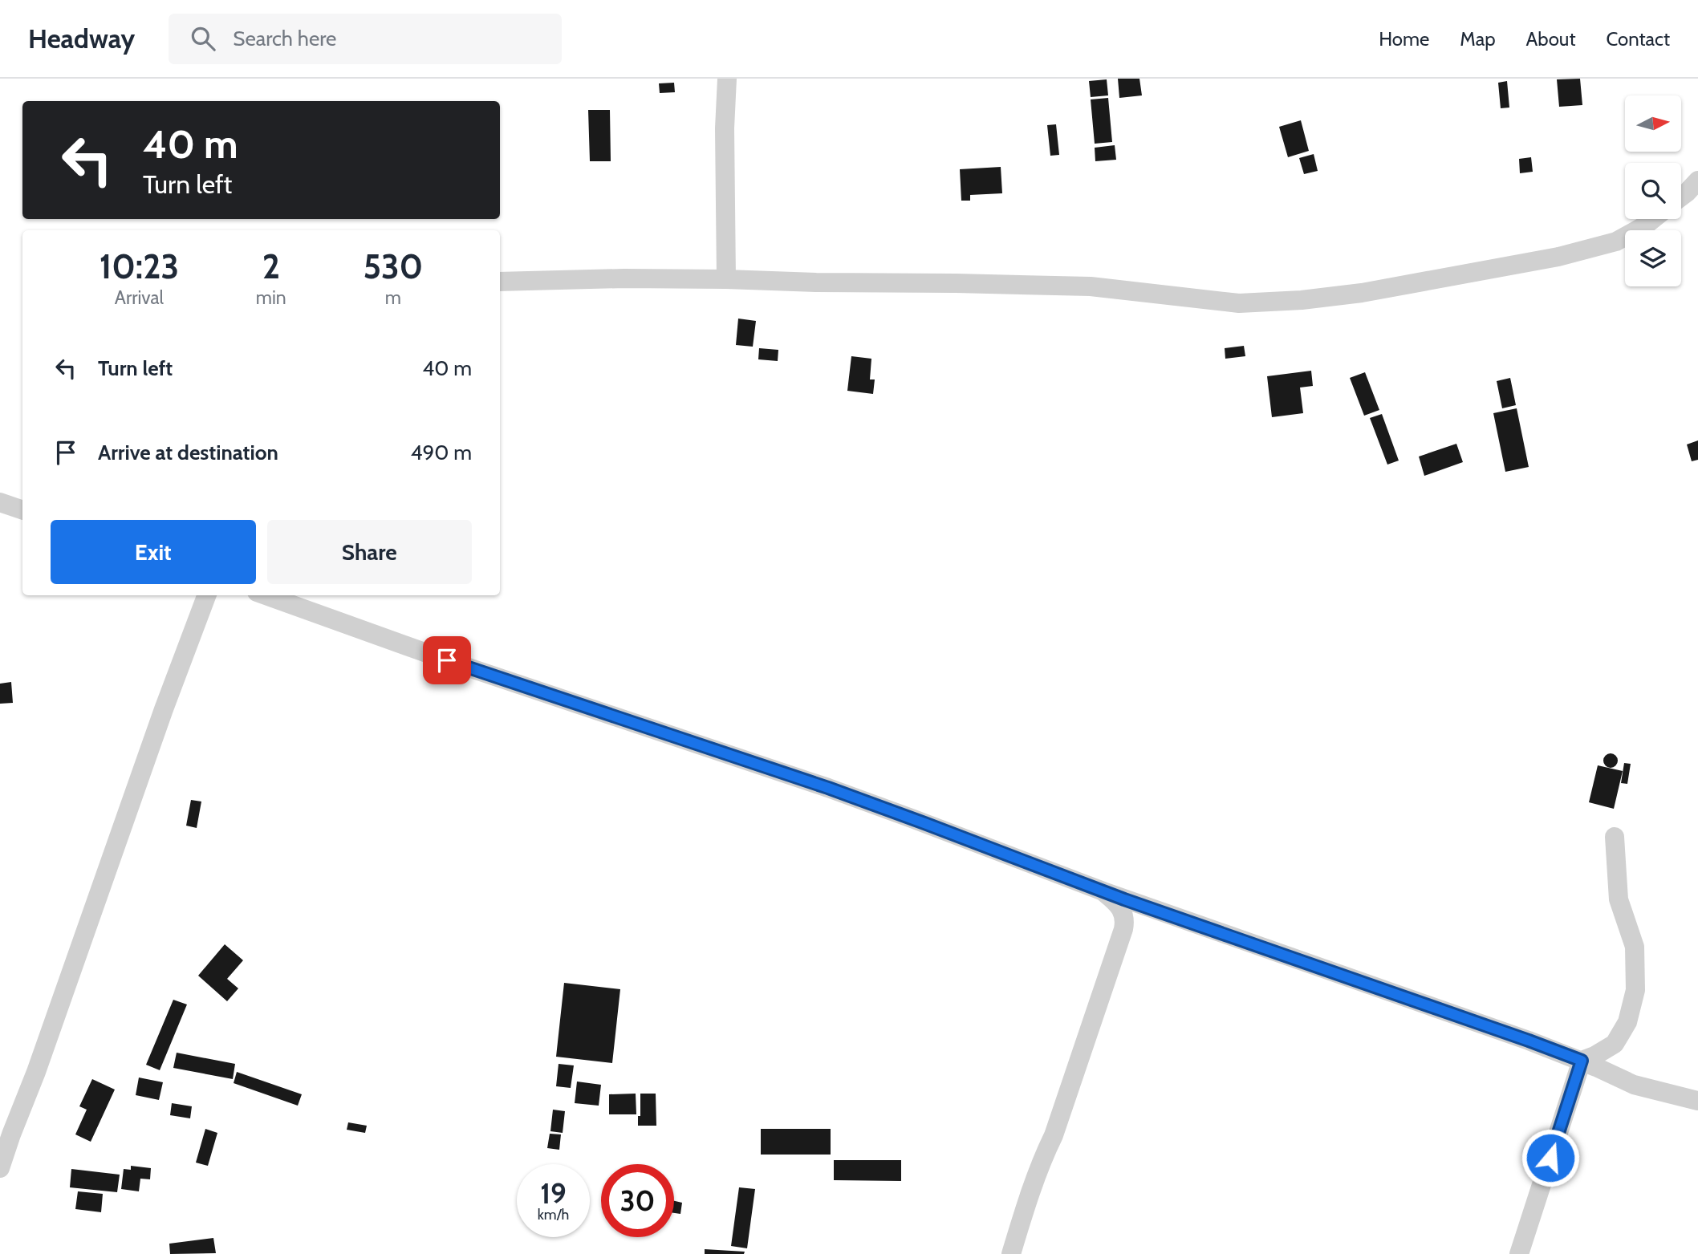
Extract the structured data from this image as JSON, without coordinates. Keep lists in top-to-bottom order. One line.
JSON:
{"north":"right","page":{"header":"Headway","search":"Search here","nav":["Home","Map","About","Contact"],"turn":["40 m","Turn left"],"eta":["10:23","Arrival","2","min","530","m"],"list":[{"name":"Turn left","value":"40 m"},{"name":"Arrive at destination","value":"490 m"}],"buttons":["Exit","Share"],"speed":"19 km/h","limit":"30"}}
